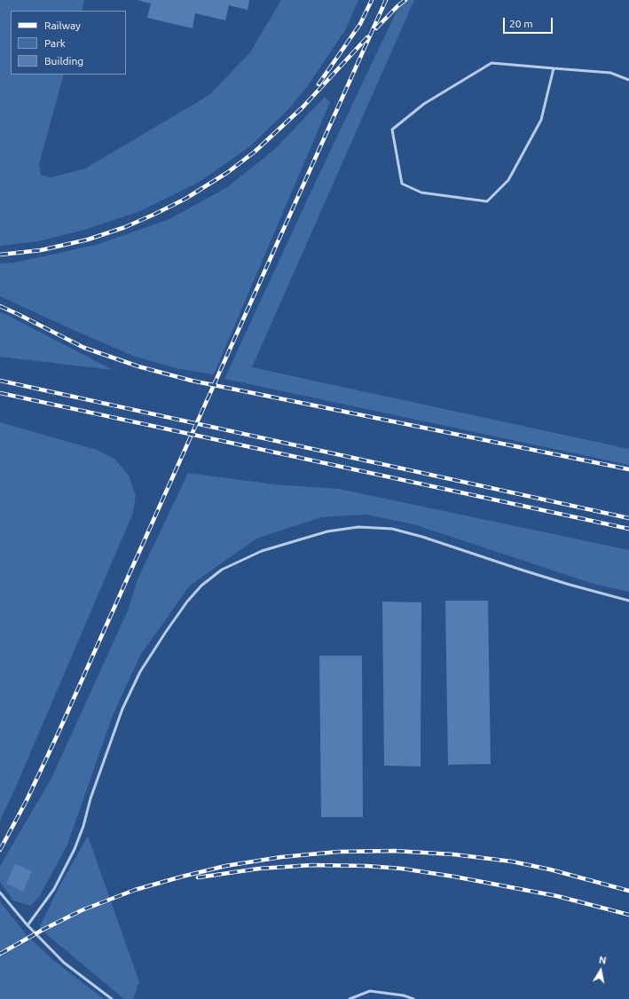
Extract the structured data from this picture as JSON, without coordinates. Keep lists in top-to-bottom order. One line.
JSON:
{"legend":["Railway","Park","Building"],"scale_bar":"20 m","north":"top"}
